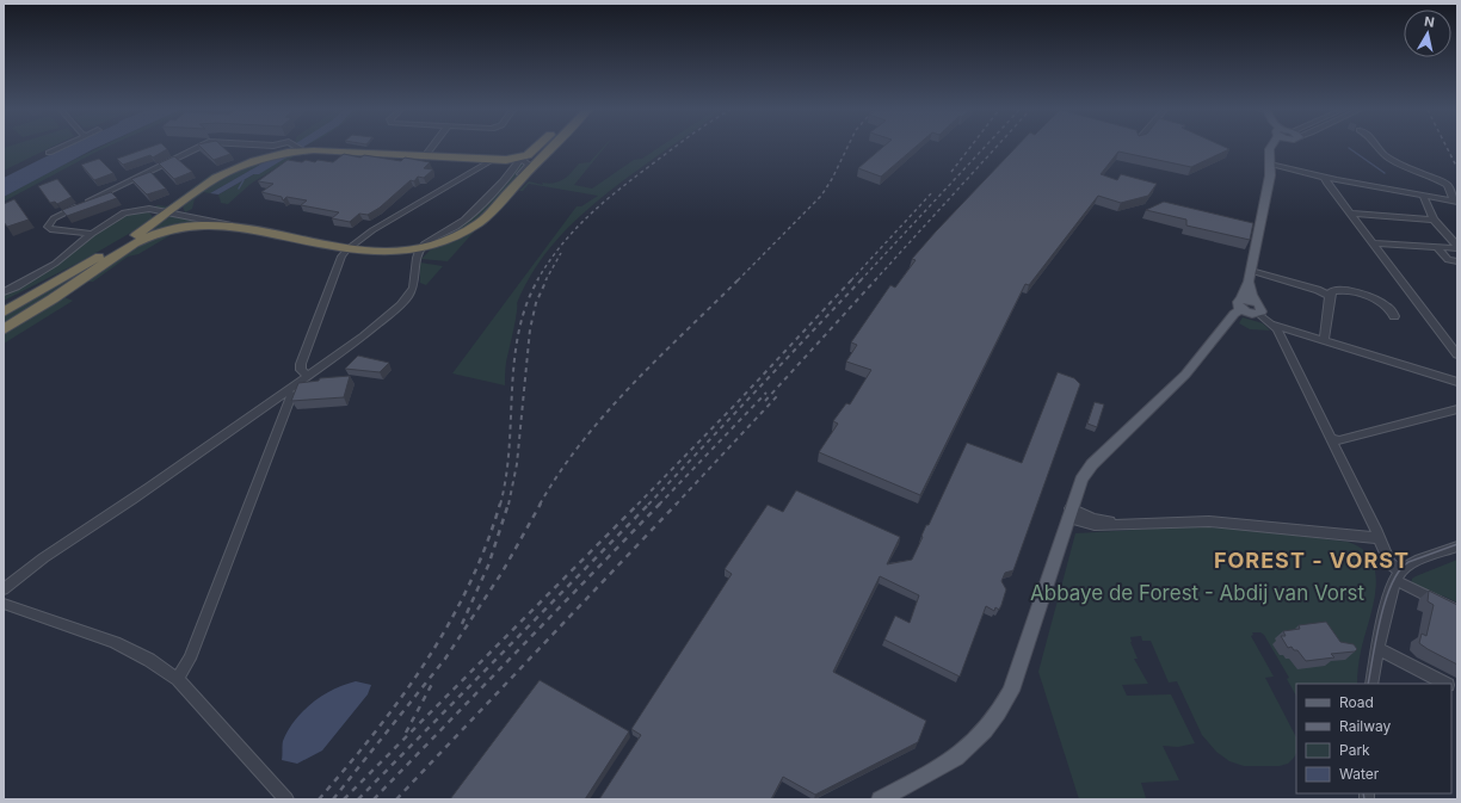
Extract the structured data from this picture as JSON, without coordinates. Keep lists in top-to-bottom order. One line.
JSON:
{"districts":["FOREST - VORST"],"parks":["Abbaye de Forest - Abdij van Vorst"],"legend":["Road","Railway","Park","Water"],"north":"top"}
